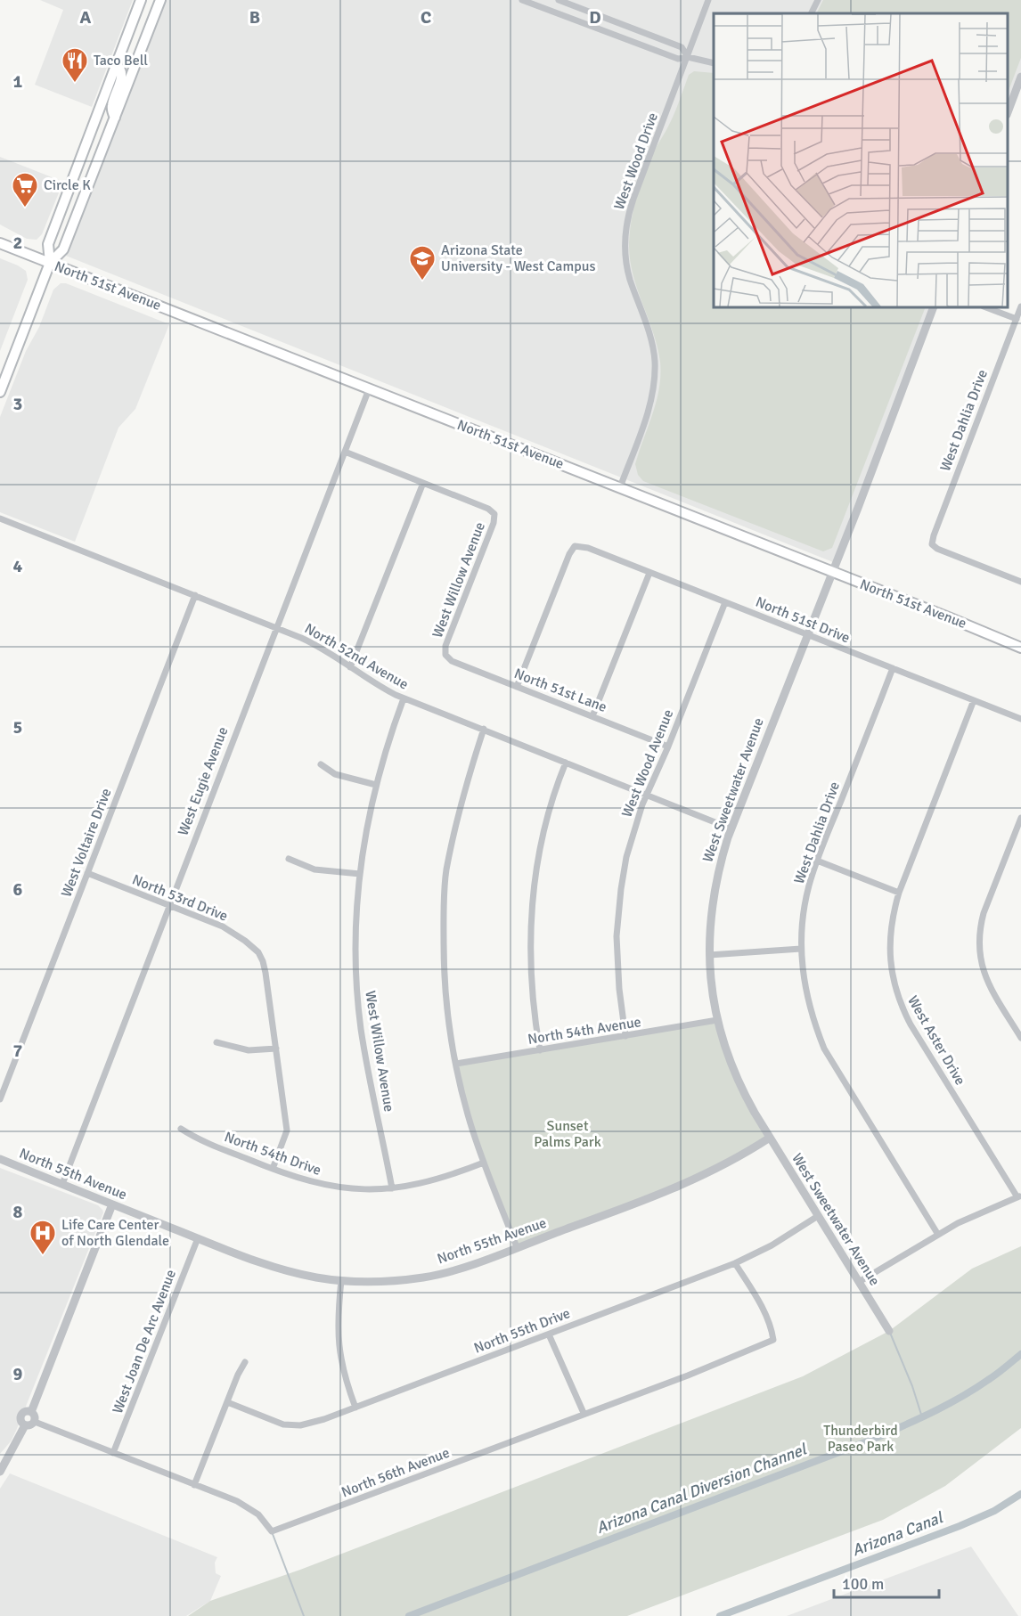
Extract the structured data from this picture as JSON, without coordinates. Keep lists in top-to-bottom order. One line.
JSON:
{"streets":{"main road":["North 51st Avenue"],"street":["West Wood Drive","West Dahlia Drive","West Willow Avenue","North 51st Drive","North 52nd Avenue","North 51st Lane","West Wood Avenue","West Eugie Avenue","West Sweetwater Avenue","West Voltaire Drive","North 53rd Drive","North 54th Avenue","West Aster Drive","North 54th Drive","North 55th Avenue","North 55th Drive","West Joan De Arc Avenue","North 56th Avenue"]},"crossings":[["West Wood Drive","North 51st Avenue"],["North 51st Avenue","West Eugie Avenue"],["North 51st Avenue","West Sweetwater Avenue"],["West Dahlia Drive","North 51st Drive"],["West Willow Avenue","North 52nd Avenue"],["West Willow Avenue","North 51st Lane"],["West Willow Avenue","North 54th Drive"],["North 51st Drive","North 51st Lane"],["North 51st Drive","West Wood Avenue"],["North 51st Drive","West Sweetwater Avenue"],["North 51st Drive","West Aster Drive"],["North 52nd Avenue","West Wood Avenue"],["North 52nd Avenue","West Eugie Avenue"],["North 52nd Avenue","West Sweetwater Avenue"],["North 52nd Avenue","West Voltaire Drive"],["North 51st Lane","West Wood Avenue"],["West Wood Avenue","North 54th Avenue"],["West Eugie Avenue","North 53rd Drive"],["West Eugie Avenue","North 55th Avenue"],["West Sweetwater Avenue","North 54th Avenue"],["West Sweetwater Avenue","North 55th Avenue"],["West Sweetwater Avenue","North 55th Drive"],["West Voltaire Drive","North 53rd Drive"],["North 55th Avenue","West Joan De Arc Avenue"],["North 55th Drive","North 56th Avenue"],["West Joan De Arc Avenue","North 56th Avenue"]],"water":["Arizona Canal Diversion Channel","Arizona Canal"],"parks":["Sunset Palms Park","Thunderbird Paseo Park"],"places":{"restaurant":["Taco Bell"],"supermarket":["Circle K"],"school or university":["Arizona State University - West Campus"],"hospital":["Life Care Center of North Glendale"]},"scale_bar":"100 m","grid":{"columns":["A","B","C","D"],"rows":["1","2","3","4","5","6","7","8","9"]}}
